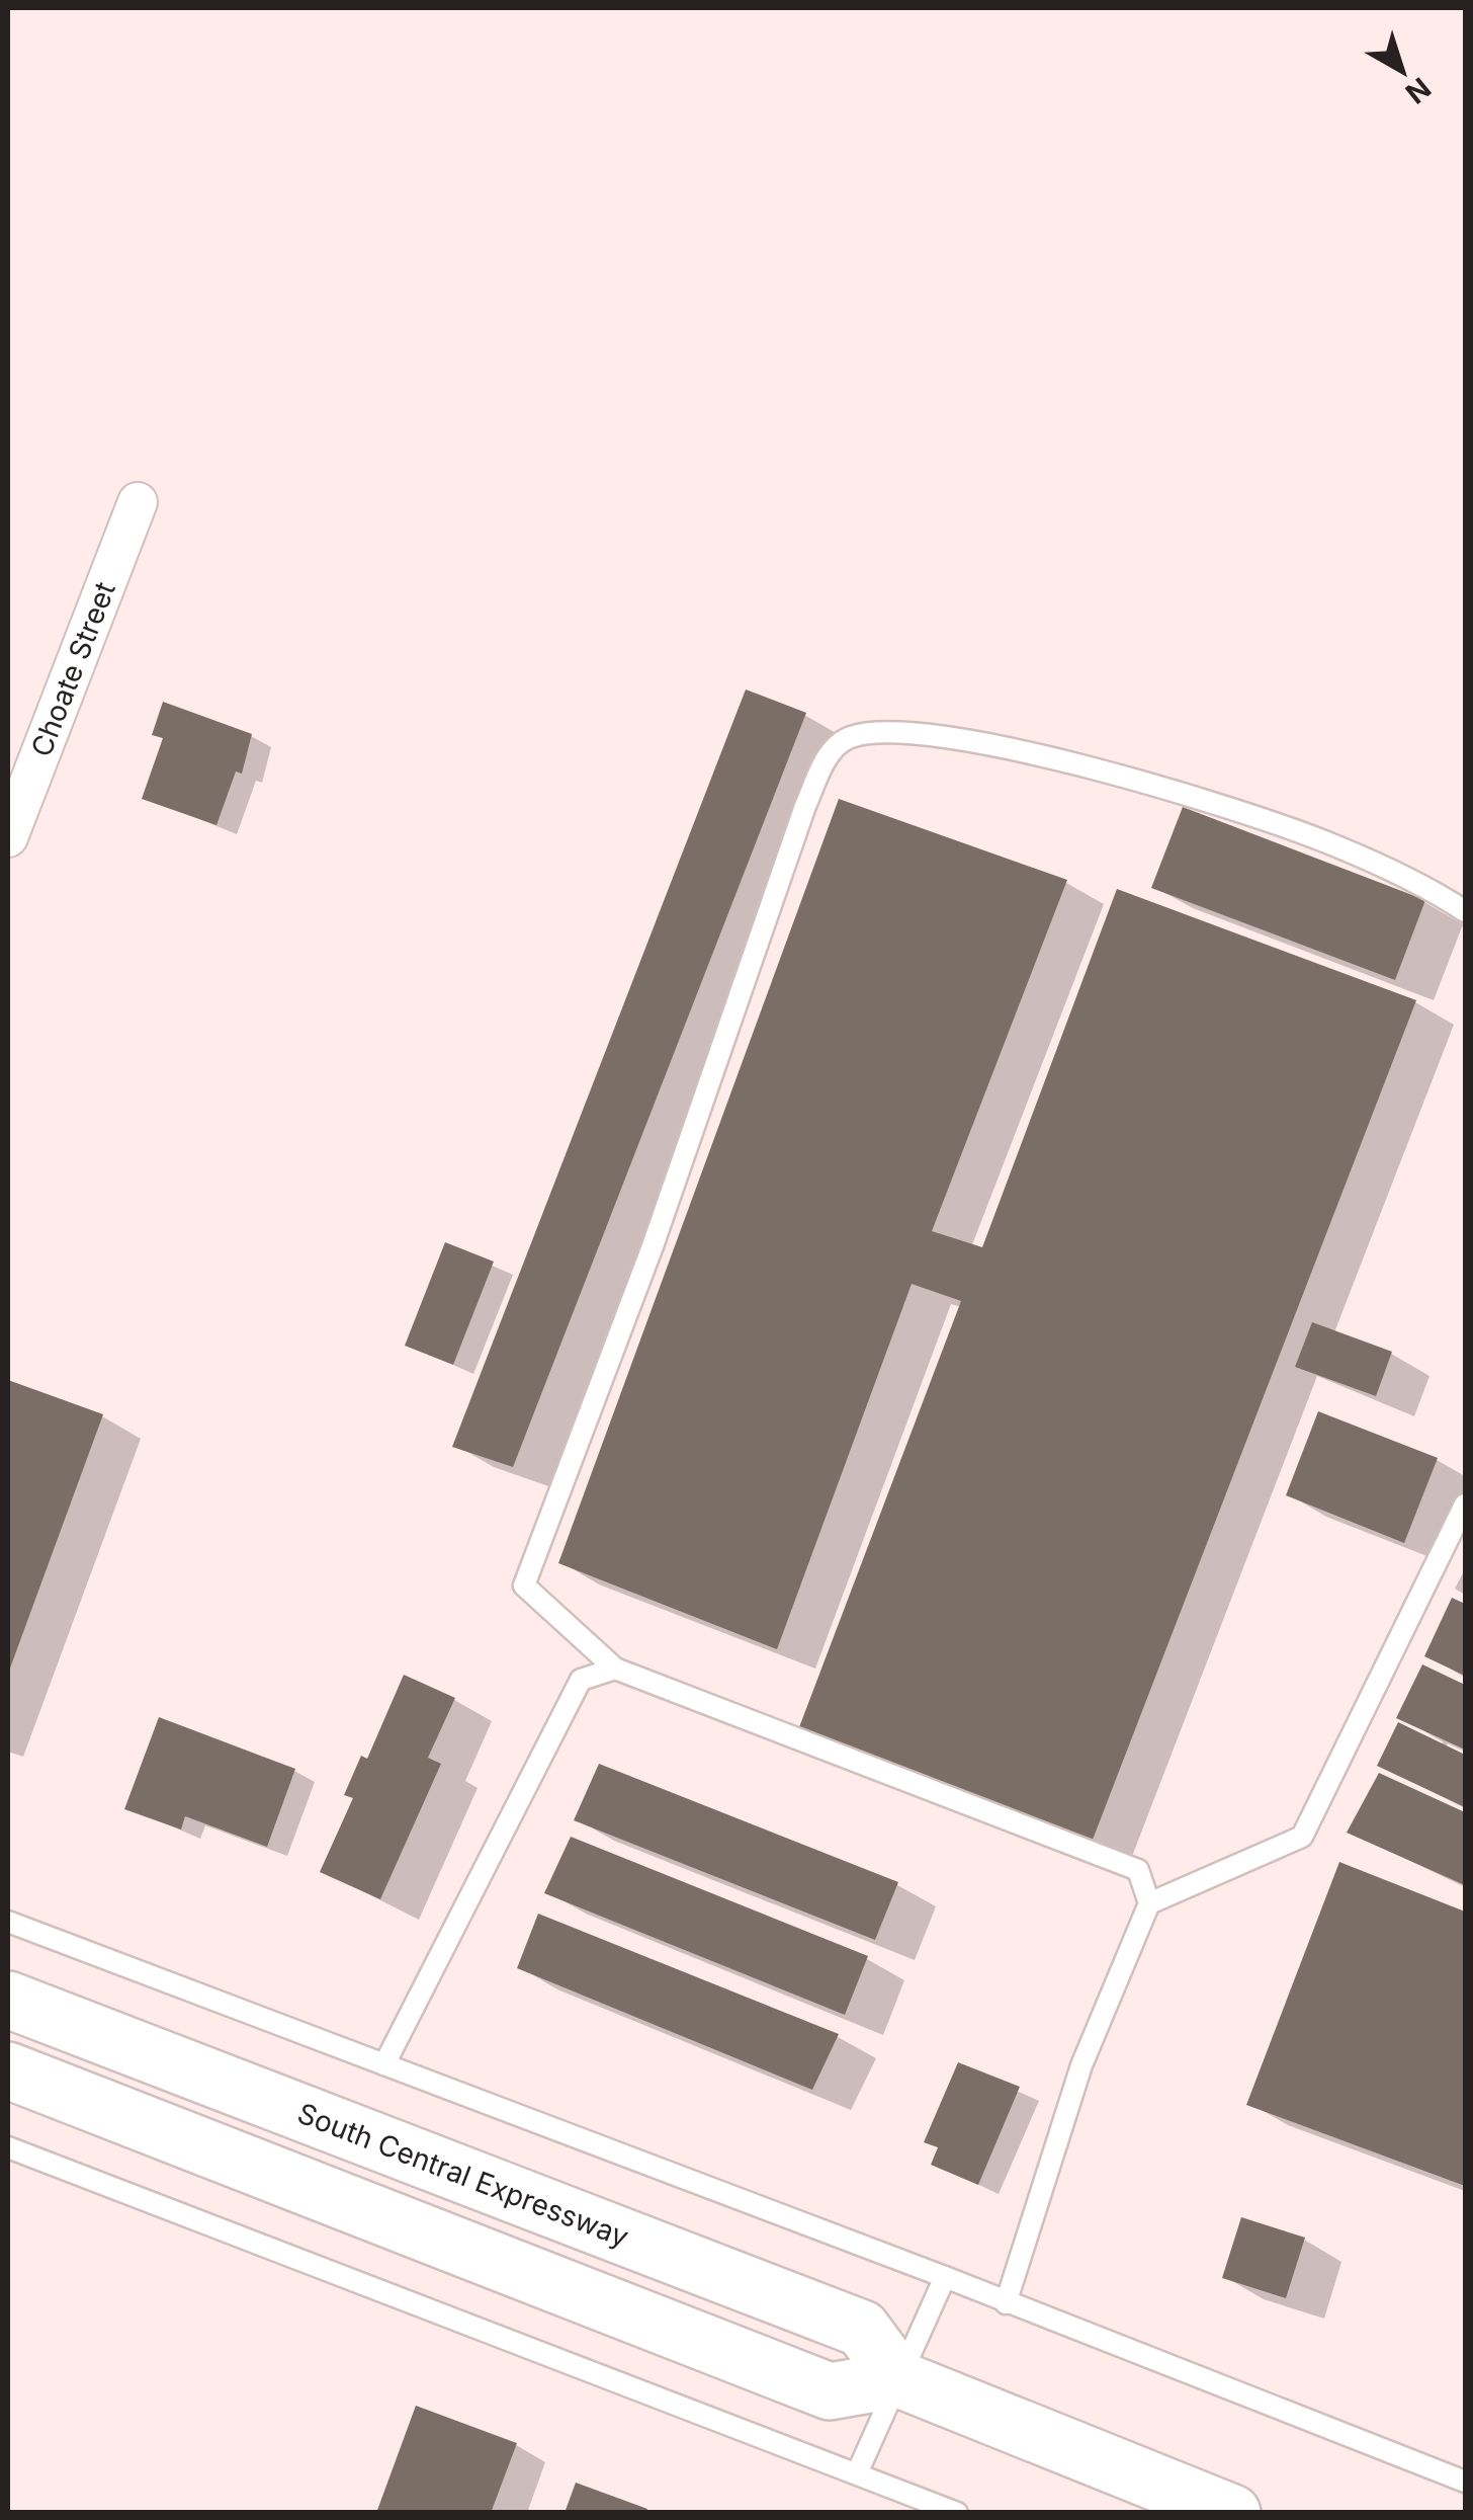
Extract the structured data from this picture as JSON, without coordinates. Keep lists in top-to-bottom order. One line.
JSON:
{"streets":{"main road":["South Central Expressway"],"street":["Choate Street"]},"north":"bottom right"}
